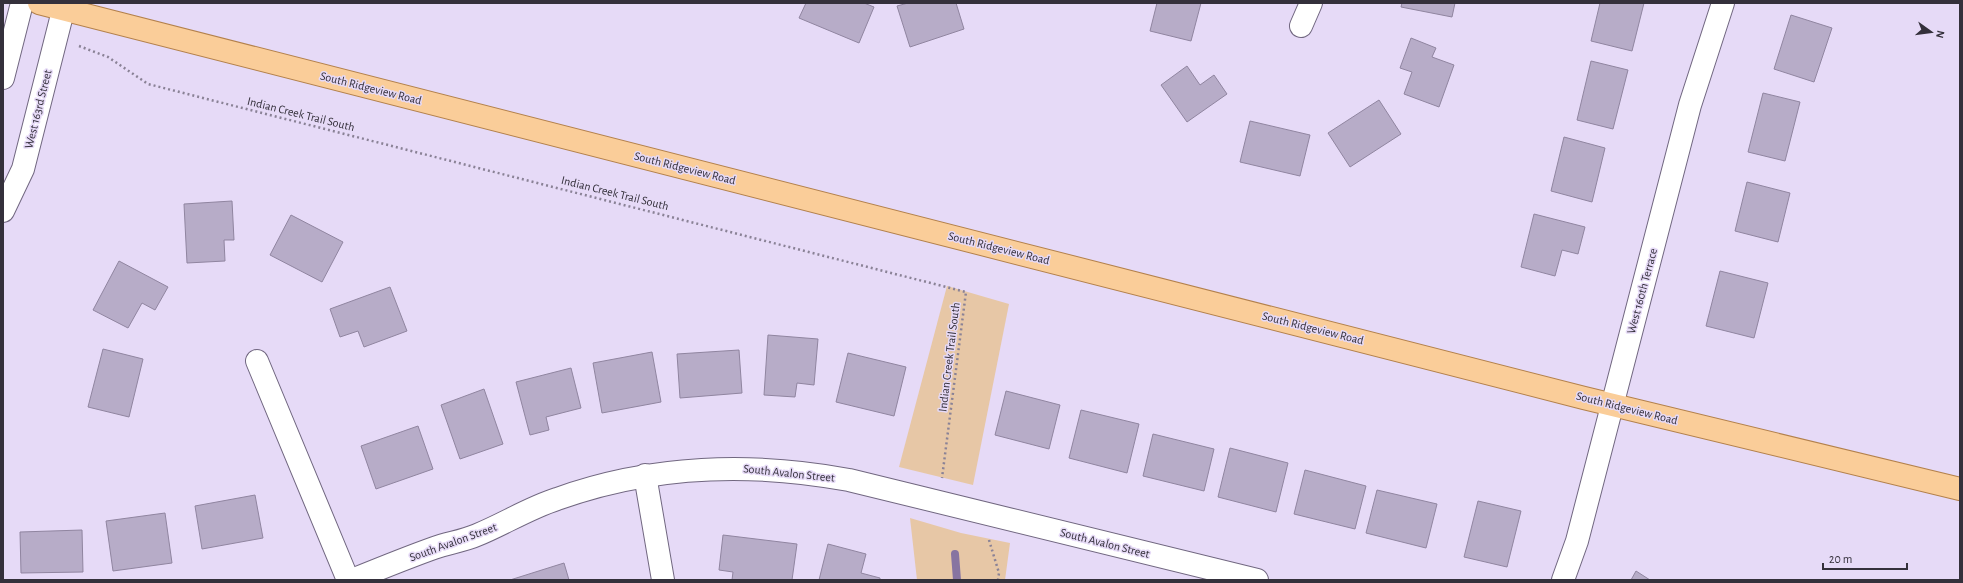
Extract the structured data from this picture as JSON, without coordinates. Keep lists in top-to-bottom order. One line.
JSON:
{"streets":{"main road":["South Ridgeview Road"],"street":["West 163rd Street","West 160th Terrace","South Avalon Street"],"path":["Indian Creek Trail South"]},"crossings":[["South Ridgeview Road","West 163rd Street"],["South Ridgeview Road","West 160th Terrace"]],"scale_bar":"20 m","north":"right"}
